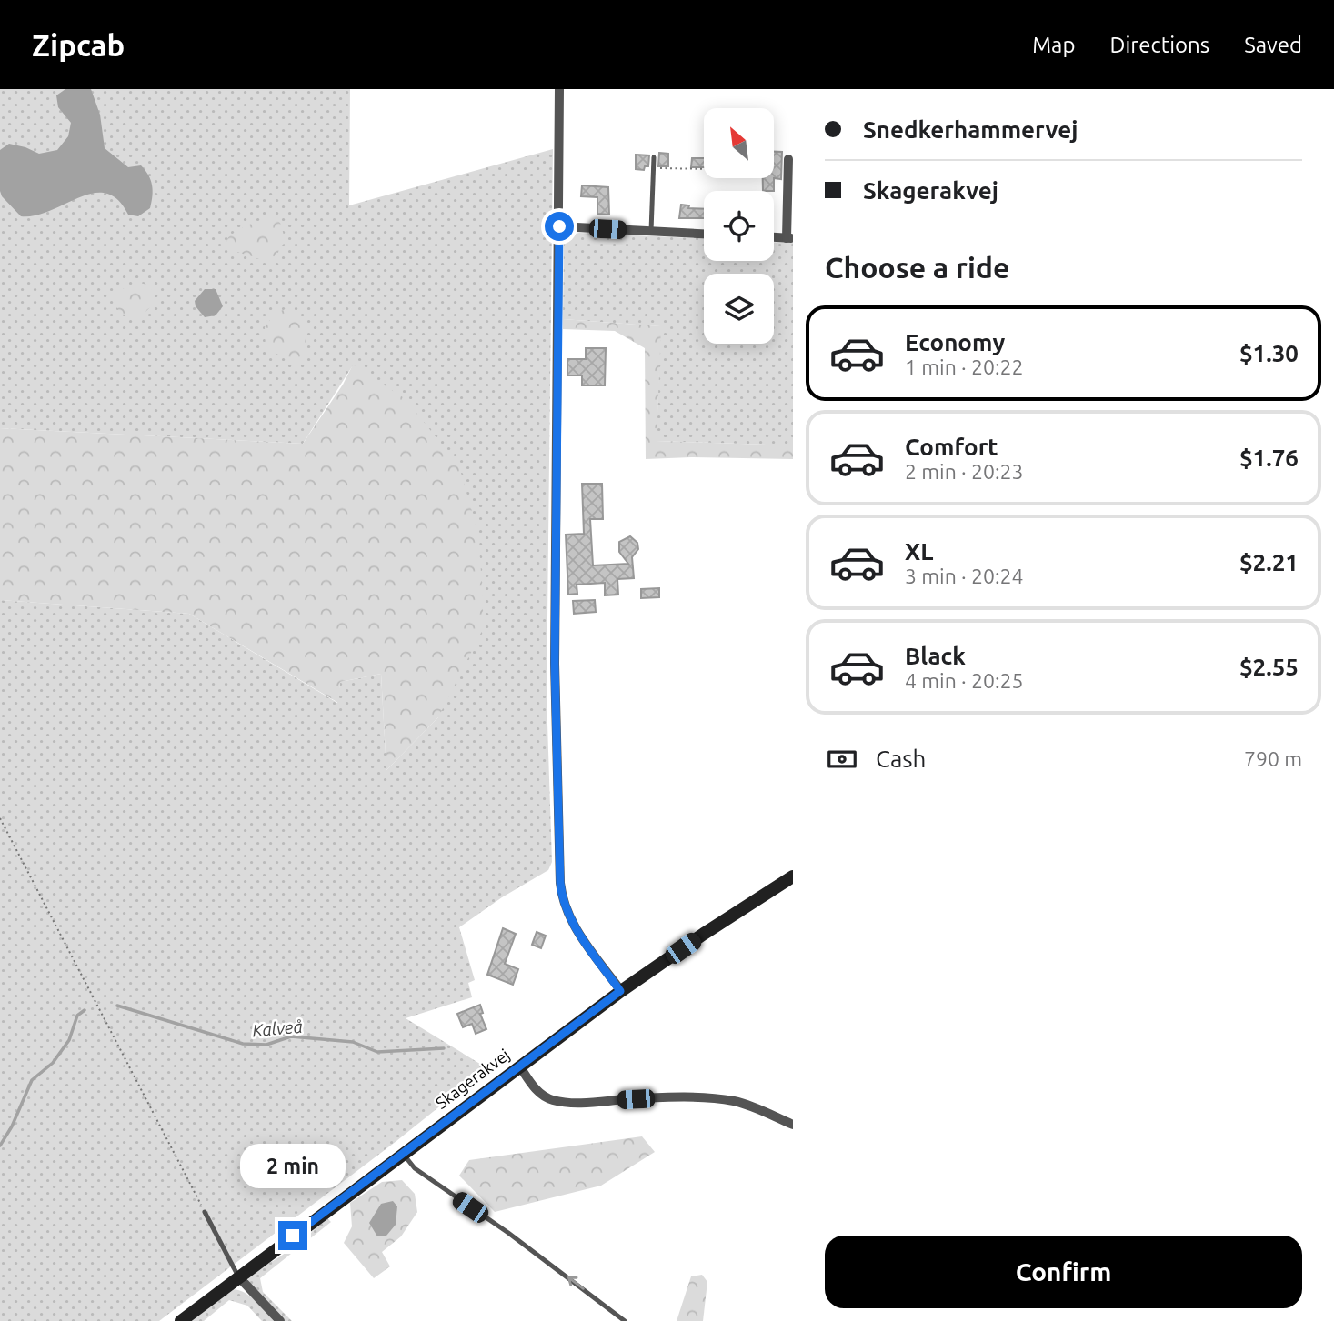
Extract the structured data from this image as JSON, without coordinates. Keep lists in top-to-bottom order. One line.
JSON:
{"streets":{"street":["Skagerakvej"]},"water":["Kalveå"],"north":"top left","page":{"header":"Zipcab","nav":["Map","Directions","Saved"],"banner":["Snedkerhammervej","Skagerakvej"],"heading":"Choose a ride","list":[{"name":"Economy","note":"1 min · 20:22","value":"$1.30"},{"name":"Comfort","note":"2 min · 20:23","value":"$1.76"},{"name":"XL","note":"3 min · 20:24","value":"$2.21"},{"name":"Black","note":"4 min · 20:25","value":"$2.55"}],"pay":["Cash","790 m"],"bubble":"2 min","buttons":"Confirm"}}
